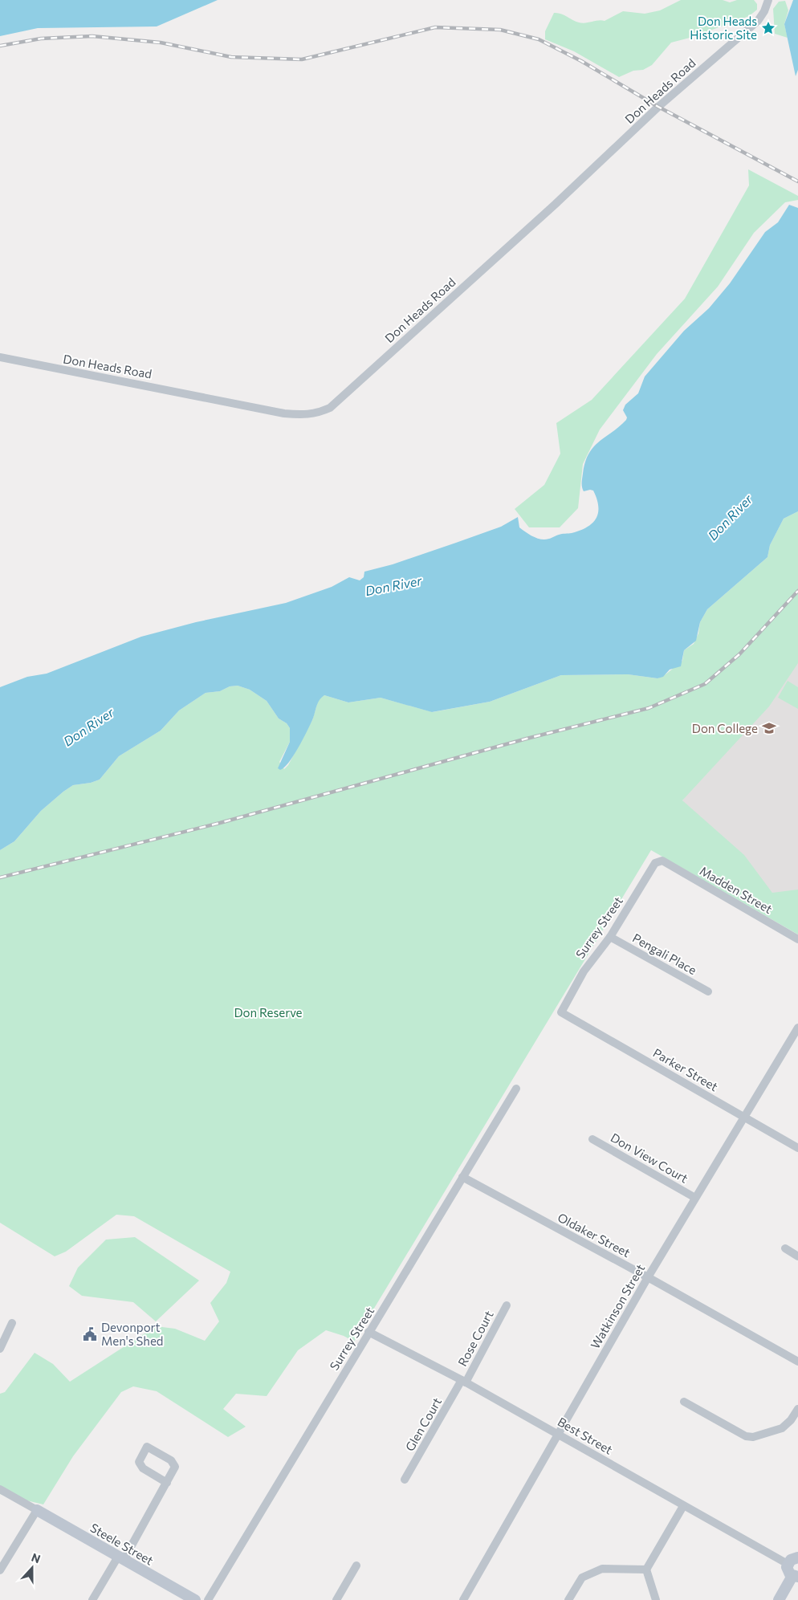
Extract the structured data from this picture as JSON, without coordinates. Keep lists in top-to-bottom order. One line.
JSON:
{"streets":{"street":["Don Heads Road","Madden Street","Surrey Street","Pengali Place","Parker Street","Don View Court","Oldaker Street","Watkinson Street","Rose Court","Glen Court","Best Street","Steele Street"]},"crossings":[["Madden Street","Surrey Street"],["Surrey Street","Pengali Place"],["Surrey Street","Parker Street"],["Surrey Street","Oldaker Street"],["Surrey Street","Best Street"],["Parker Street","Watkinson Street"],["Don View Court","Watkinson Street"],["Oldaker Street","Watkinson Street"],["Watkinson Street","Best Street"],["Rose Court","Glen Court"],["Rose Court","Best Street"],["Glen Court","Best Street"]],"water":["Don River"],"parks":["Don Reserve"],"places":{"place":["Don Heads Historic Site"],"school or university":["Don College"],"public building":["Devonport Men's Shed"]},"north":"top"}
